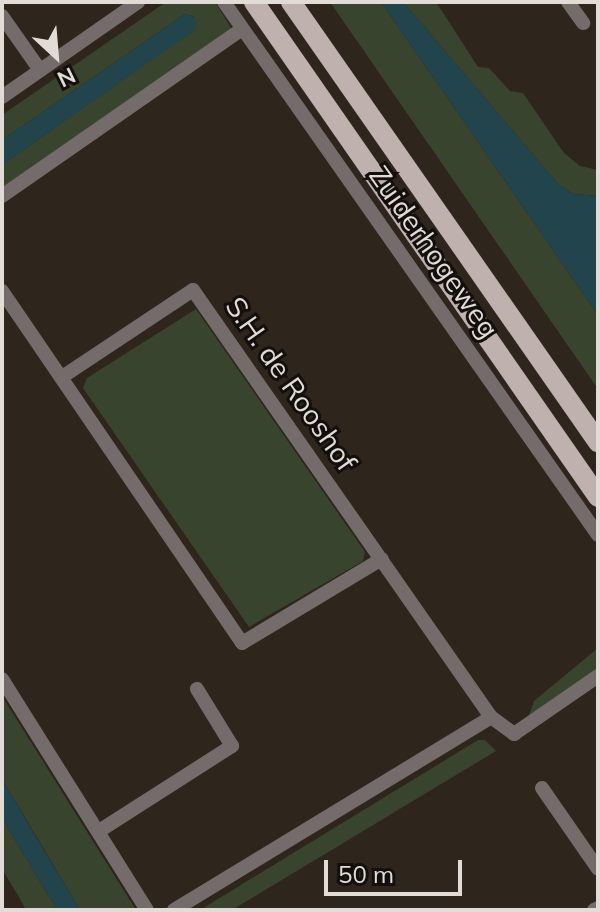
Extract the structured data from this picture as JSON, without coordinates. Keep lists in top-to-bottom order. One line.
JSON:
{"streets":{"main road":["Zuiderhogeweg"],"street":["S.H. de Rooshof"]},"scale_bar":"50 m","north":"bottom right"}
